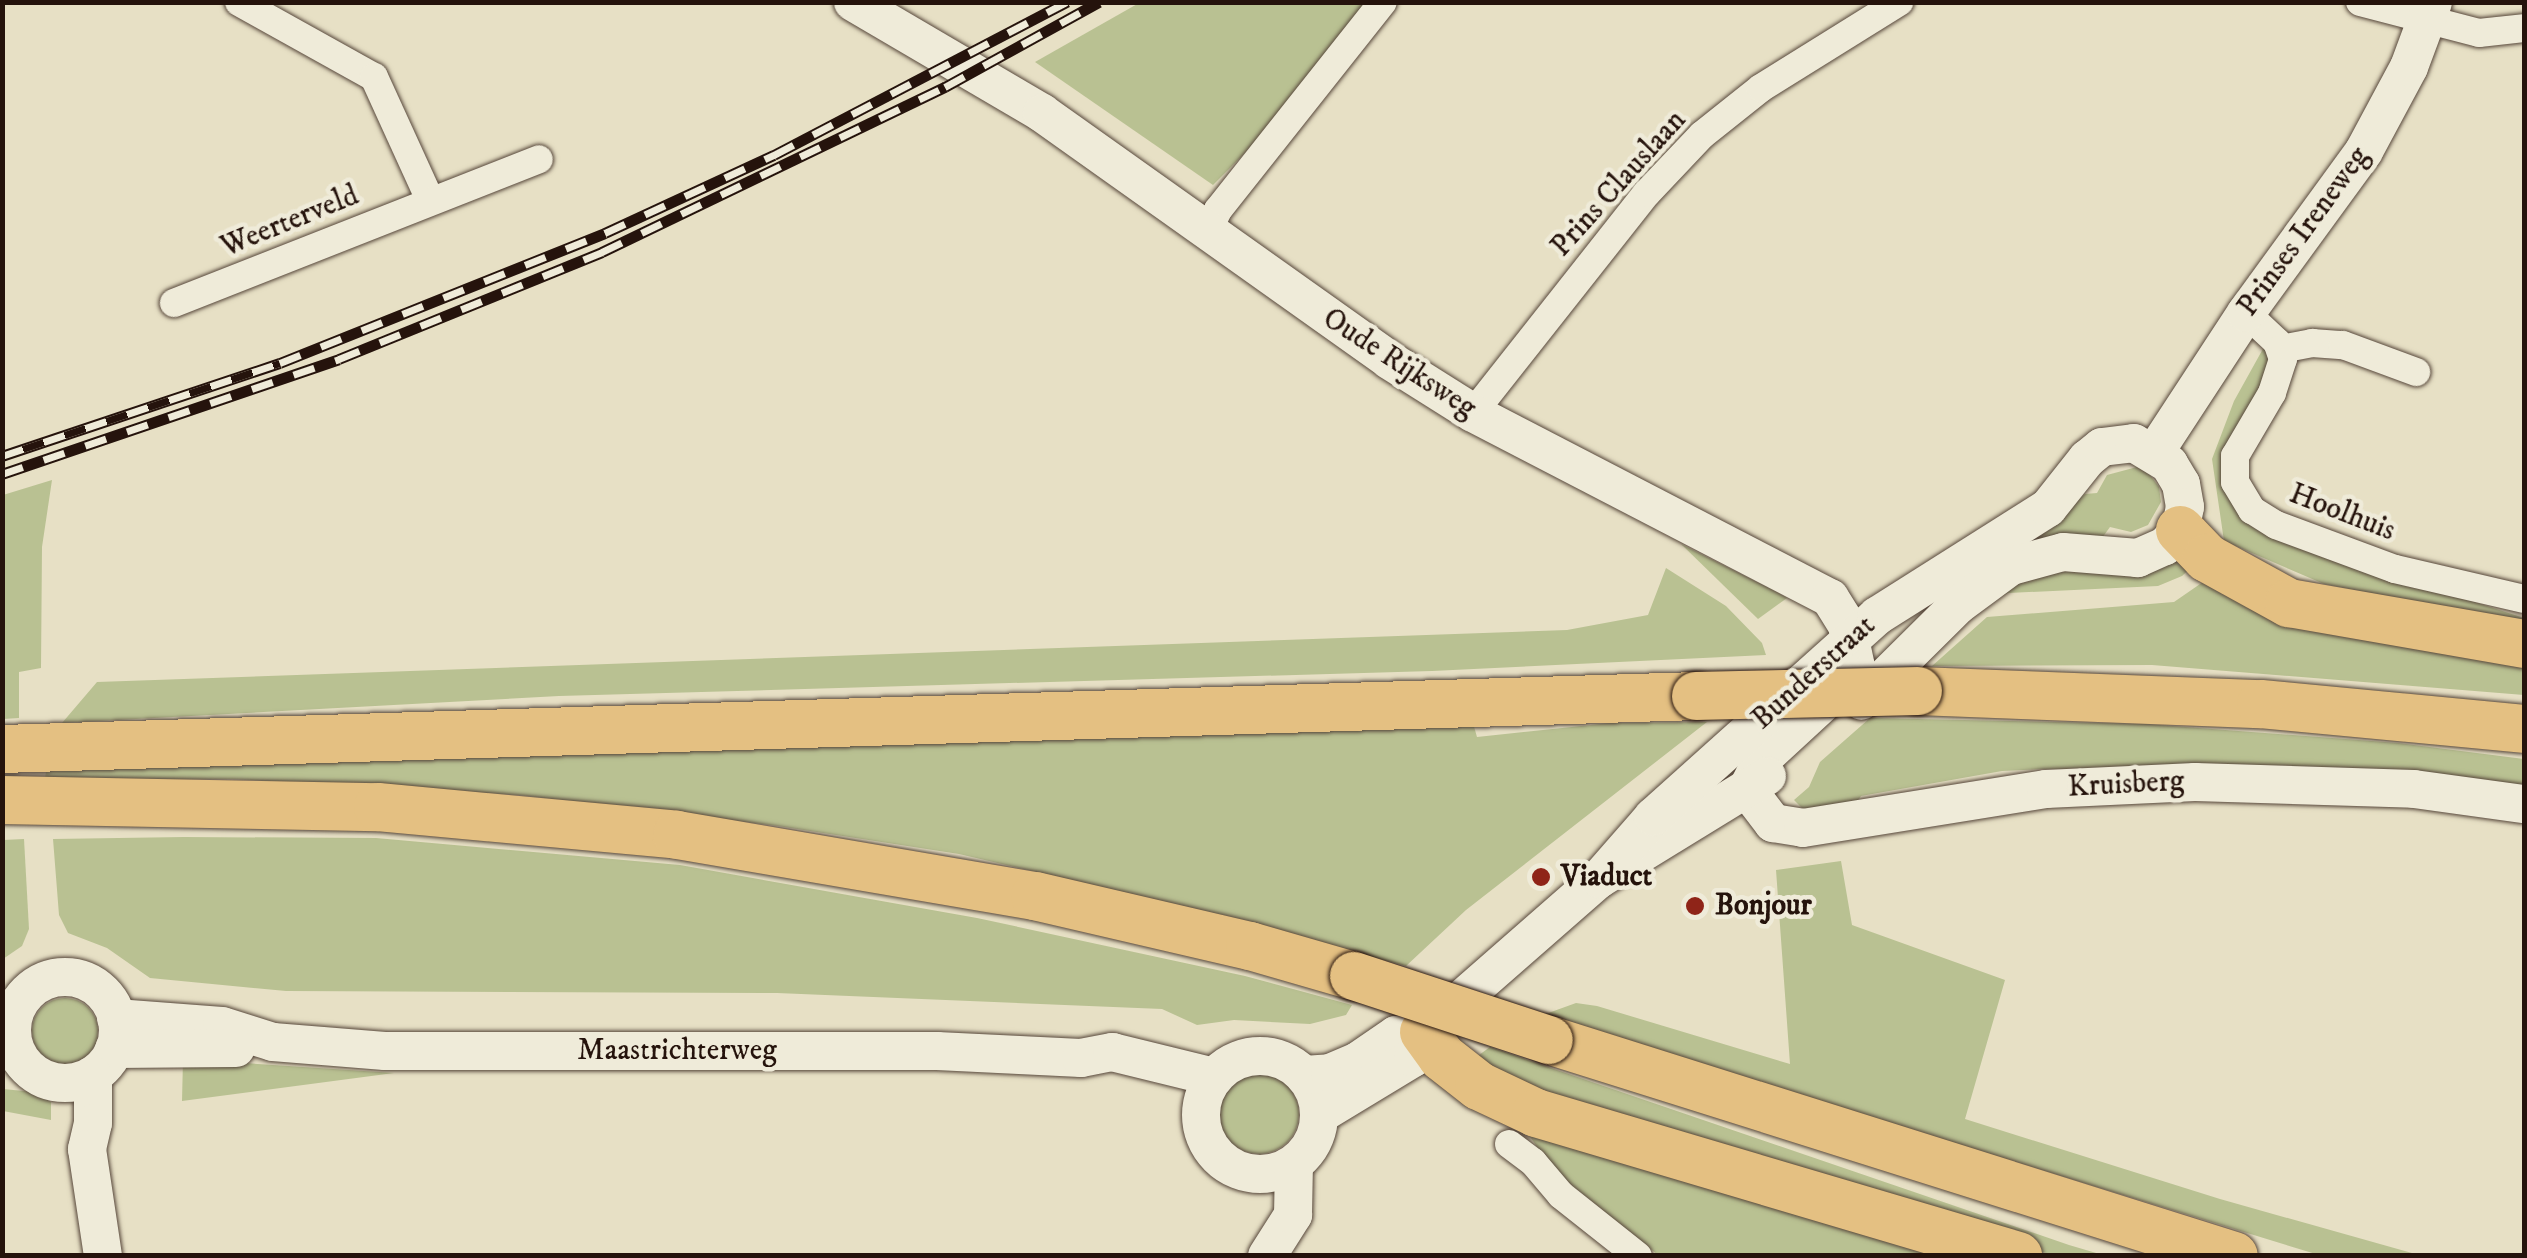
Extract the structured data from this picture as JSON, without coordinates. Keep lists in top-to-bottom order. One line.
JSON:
{"streets":{"main road":["Prinses Ireneweg","Oude Rijksweg","Bunderstraat","Kruisberg","Maastrichterweg"],"street":["Prins Clauslaan","Weerterveld","Hoolhuis"]},"crossings":[["Prins Clauslaan","Oude Rijksweg"],["Prinses Ireneweg","Bunderstraat"],["Oude Rijksweg","Bunderstraat"],["Bunderstraat","Kruisberg"],["Bunderstraat","Maastrichterweg"]],"places":["Viaduct","Bonjour"]}
